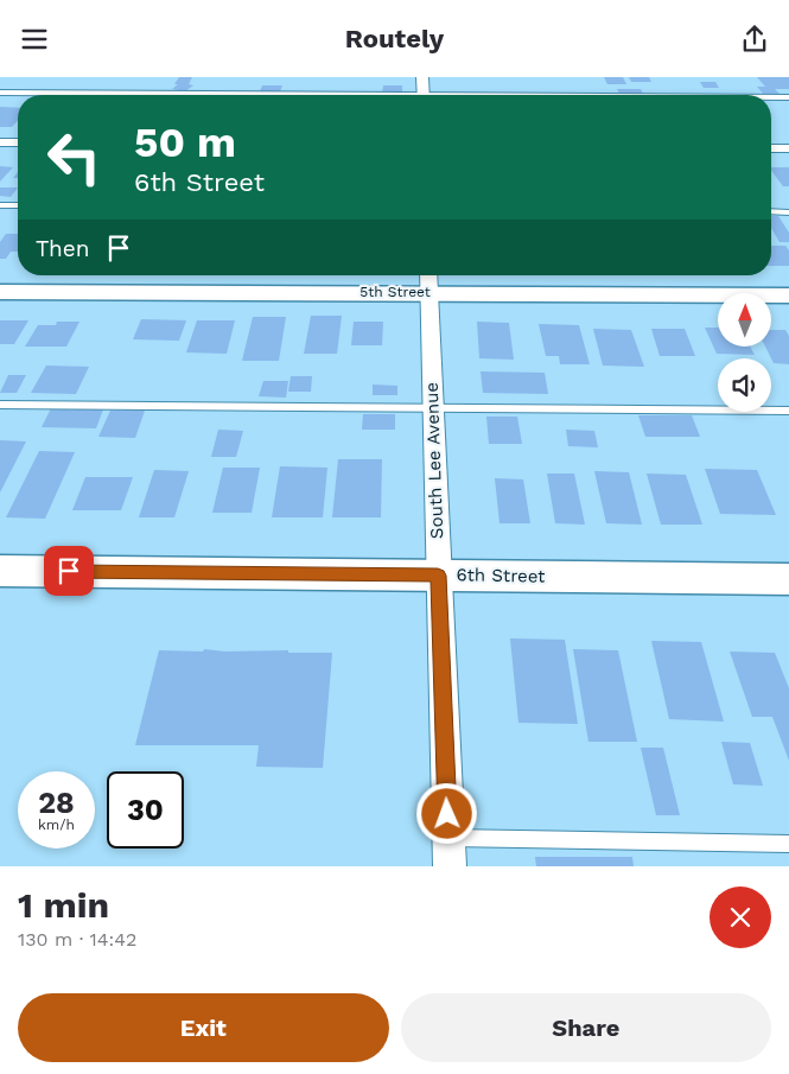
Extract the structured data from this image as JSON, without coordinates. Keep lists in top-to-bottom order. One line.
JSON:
{"streets":{"street":["5th Street","South Lee Avenue","6th Street"]},"crossings":[["5th Street","South Lee Avenue"],["South Lee Avenue","6th Street"]],"north":"top","page":{"header":"Routely","turn":["50 m","6th Street"],"then":"Then","speed":"28 km/h","limit":"30","heading":["1 min","130 m · 14:42"],"buttons":["Exit","Share"]}}
